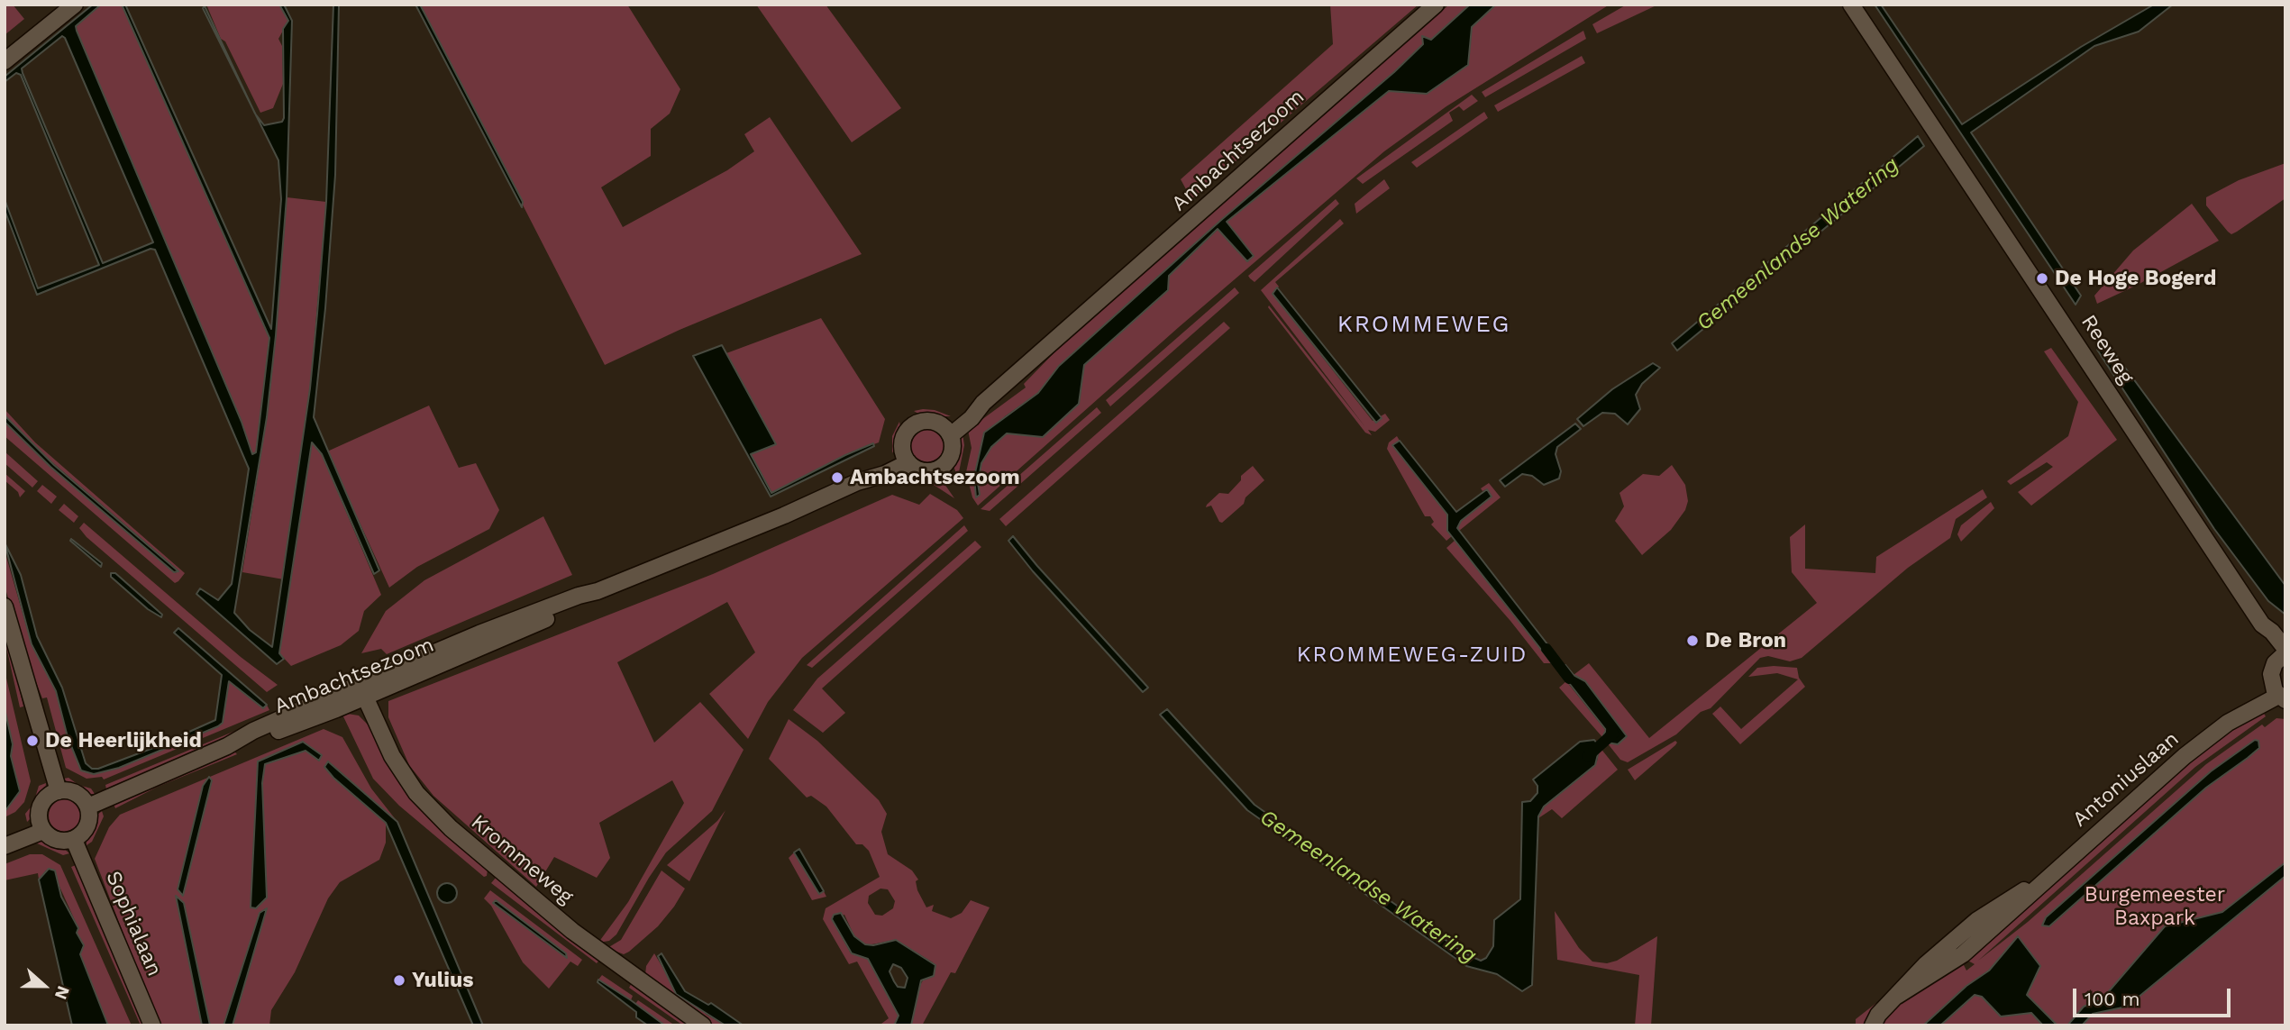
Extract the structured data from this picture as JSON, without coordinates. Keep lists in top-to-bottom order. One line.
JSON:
{"streets":{"street":["Ambachtsezoom","Reeweg","Antoniuslaan","Krommeweg","Sophialaan"]},"crossings":[["Ambachtsezoom","Krommeweg"],["Ambachtsezoom","Sophialaan"]],"districts":["KROMMEWEG","KROMMEWEG-ZUID"],"water":["Gemeenlandse Watering"],"parks":["Burgemeester Baxpark"],"places":["De Hoge Bogerd","Ambachtsezoom","De Bron","De Heerlijkheid","Yulius"],"scale_bar":"100 m","north":"right"}
